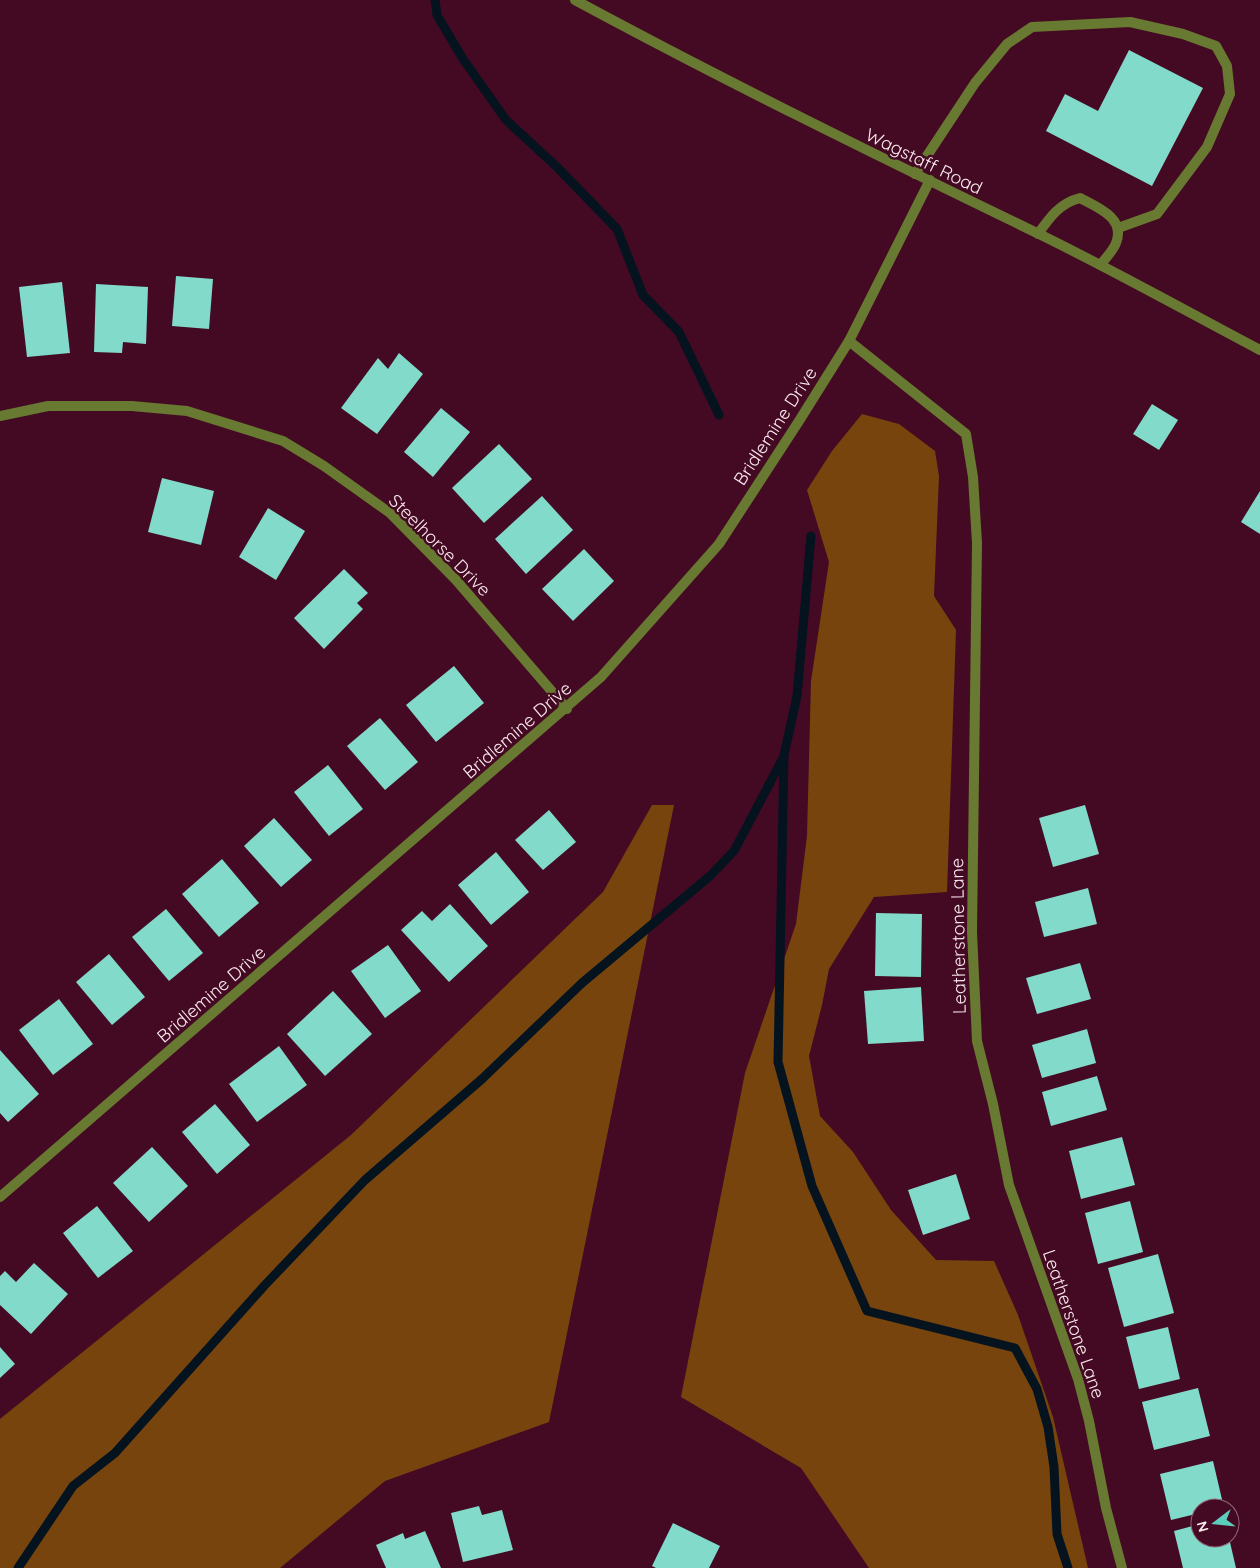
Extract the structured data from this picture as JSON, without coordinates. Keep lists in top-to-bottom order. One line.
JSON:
{"streets":{"street":["Wagstaff Road","Bridlemine Drive","Steelhorse Drive","Leatherstone Lane"]},"crossings":[["Wagstaff Road","Bridlemine Drive"],["Bridlemine Drive","Steelhorse Drive"],["Bridlemine Drive","Leatherstone Lane"]],"north":"left"}
